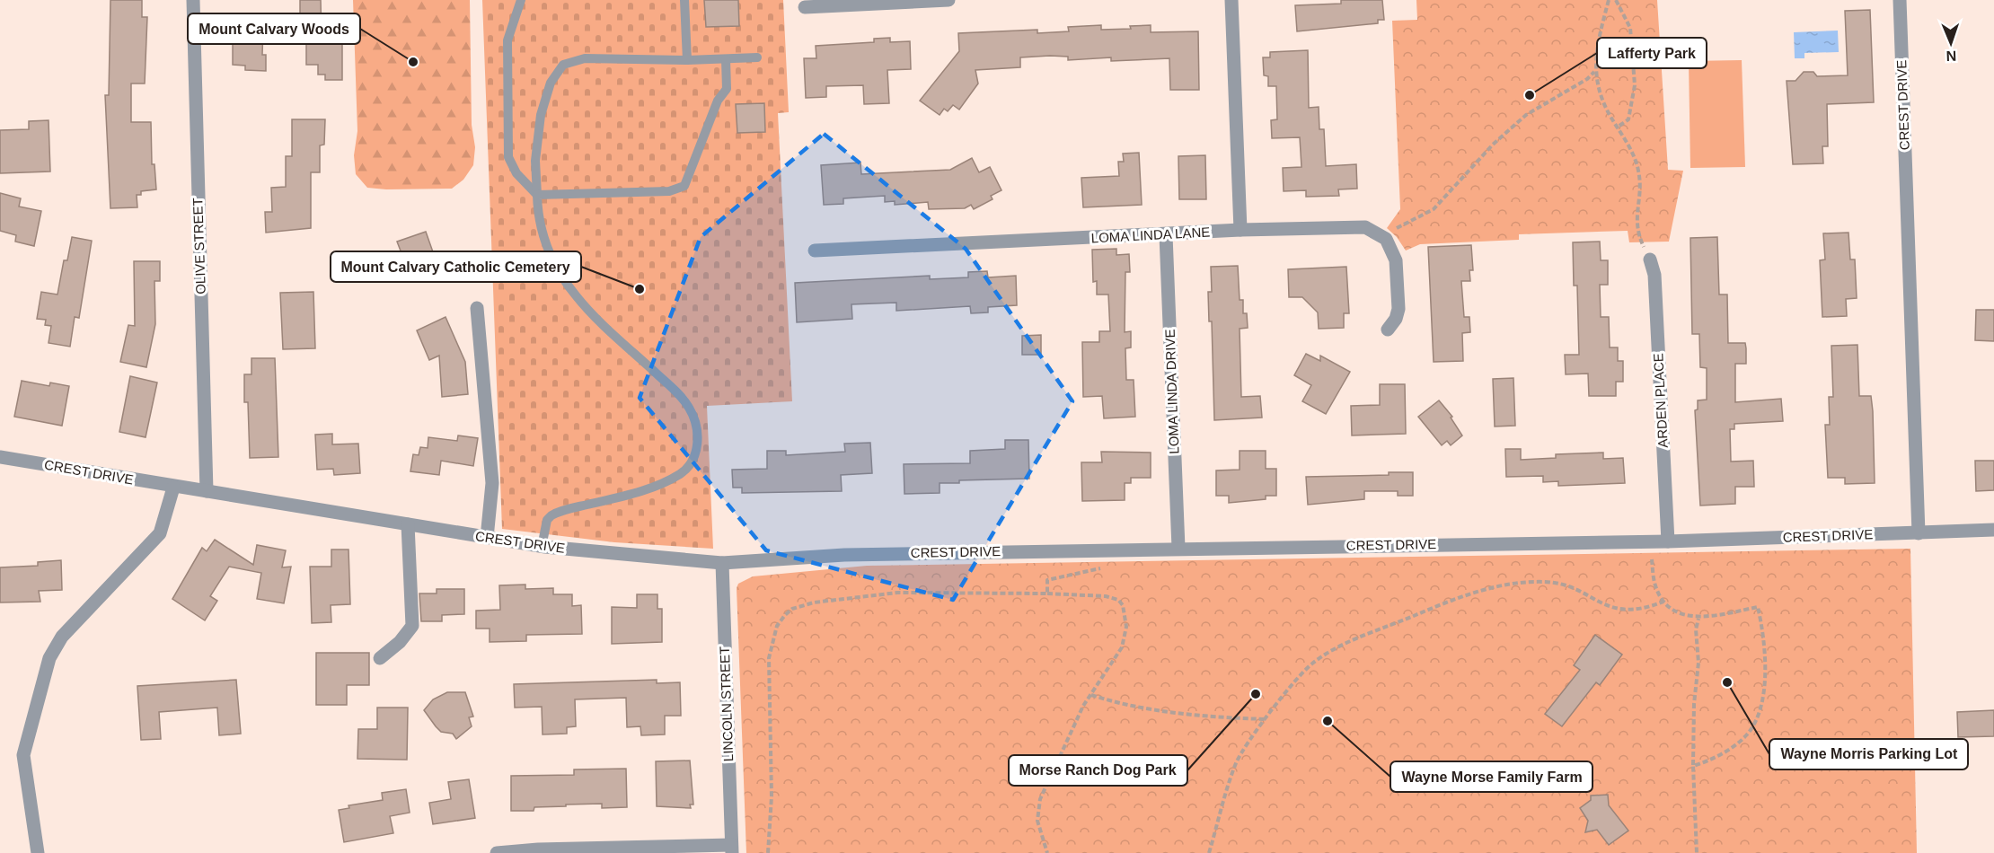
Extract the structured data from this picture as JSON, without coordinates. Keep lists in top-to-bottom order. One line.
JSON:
{"streets":{"street":["CREST DRIVE","LOMA LINDA LANE","OLIVE STREET","LOMA LINDA DRIVE","ARDEN PLACE","LINCOLN STREET"]},"crossings":[["CREST DRIVE","OLIVE STREET"],["CREST DRIVE","LOMA LINDA DRIVE"],["CREST DRIVE","ARDEN PLACE"],["CREST DRIVE","LINCOLN STREET"],["LOMA LINDA LANE","LOMA LINDA DRIVE"]],"places":["Mount Calvary Woods","Lafferty Park","Mount Calvary Catholic Cemetery","Wayne Morris Parking Lot","Morse Ranch Dog Park","Wayne Morse Family Farm"],"north":"bottom"}
